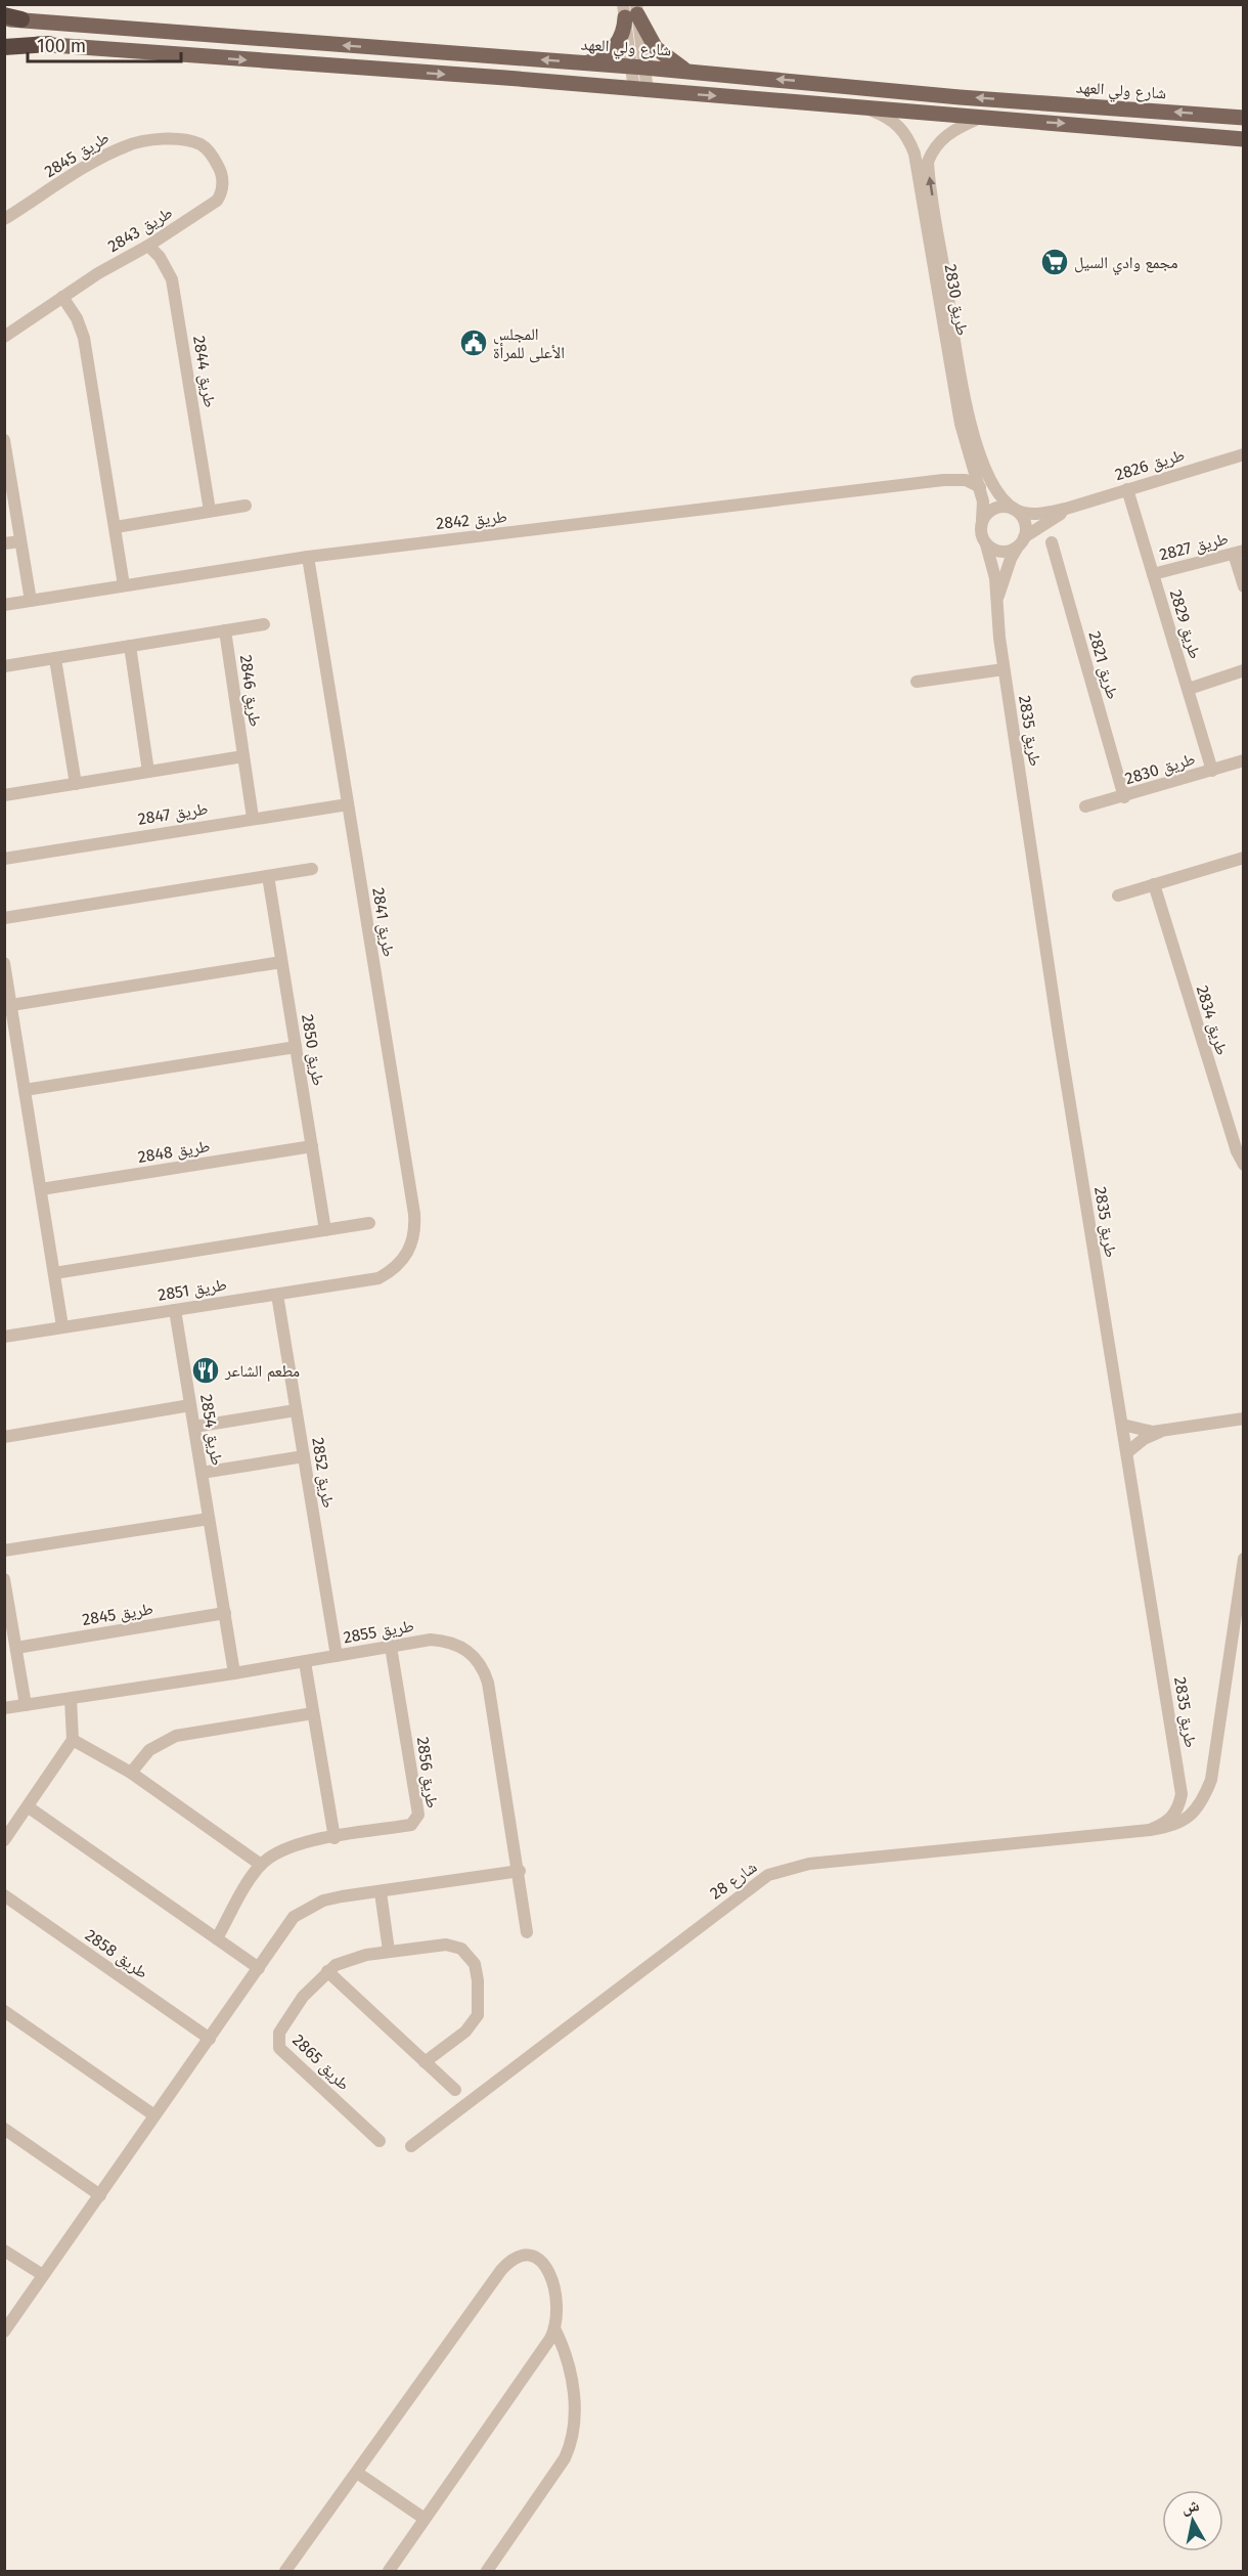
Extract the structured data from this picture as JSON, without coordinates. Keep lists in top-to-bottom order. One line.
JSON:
{"streets":{"main road":["شارع ولي العهد"],"street":["طريق 2845","طريق 2843","طريق 2830","طريق 2844","طريق 2826","طريق 2842","طريق 2827","طريق 2829","طريق 2821","طريق 2846","طريق 2835","طريق 2847","طريق 2841","طريق 2834","طريق 2850","طريق 2848","طريق 2851","طريق 2854","طريق 2852","طريق 2855","طريق 2856","شارع 28","طريق 2858","طريق 2865"]},"crossings":[["طريق 2845","طريق 2843"],["طريق 2845","طريق 2854"],["طريق 2843","طريق 2844"],["طريق 2830","طريق 2826"],["طريق 2830","طريق 2842"],["طريق 2830","طريق 2829"],["طريق 2830","طريق 2821"],["طريق 2830","طريق 2835"],["طريق 2826","طريق 2829"],["طريق 2826","طريق 2835"],["طريق 2842","طريق 2841"],["طريق 2827","طريق 2829"],["طريق 2846","طريق 2847"],["طريق 2835","شارع 28"],["طريق 2847","طريق 2841"],["طريق 2841","طريق 2851"],["طريق 2850","طريق 2848"],["طريق 2851","طريق 2854"],["طريق 2851","طريق 2852"],["طريق 2854","طريق 2855"],["طريق 2852","طريق 2855"],["طريق 2855","طريق 2856"]],"places":{"supermarket":["مجمع وادي السيل"],"public building":["المجلس الأعلى للمرأة"],"restaurant":["مطعم الشاعر"]},"scale_bar":"100 m","north":"top"}
